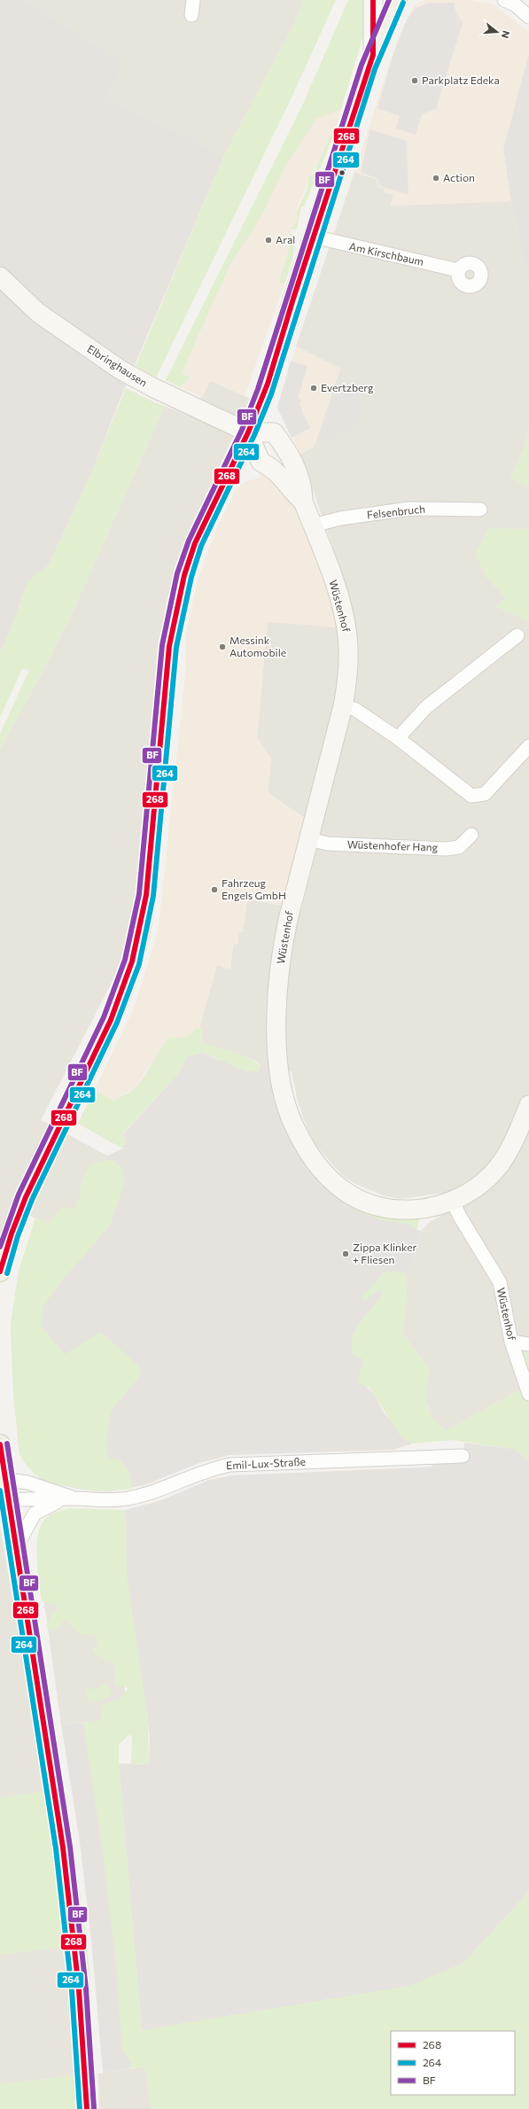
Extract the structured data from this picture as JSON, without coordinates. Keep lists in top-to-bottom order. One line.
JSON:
{"streets":{"main road":["Elbringhausen","Wüstenhof"],"street":["Am Kirschbaum","Felsenbruch","Wüstenhofer Hang","Emil-Lux-Straße"]},"crossings":[["Elbringhausen","Wüstenhof"],["Felsenbruch","Wüstenhof"],["Wüstenhof","Wüstenhofer Hang"]],"places":["Parkplatz Edeka","Action","Aral","Evertzberg","Messink Automobile","Fahrzeug Engels GmbH","Zippa Klinker + Fliesen"],"lines":["transit line 268","transit line BF","transit line 264"],"legend":["268","264","BF"],"north":"right"}
